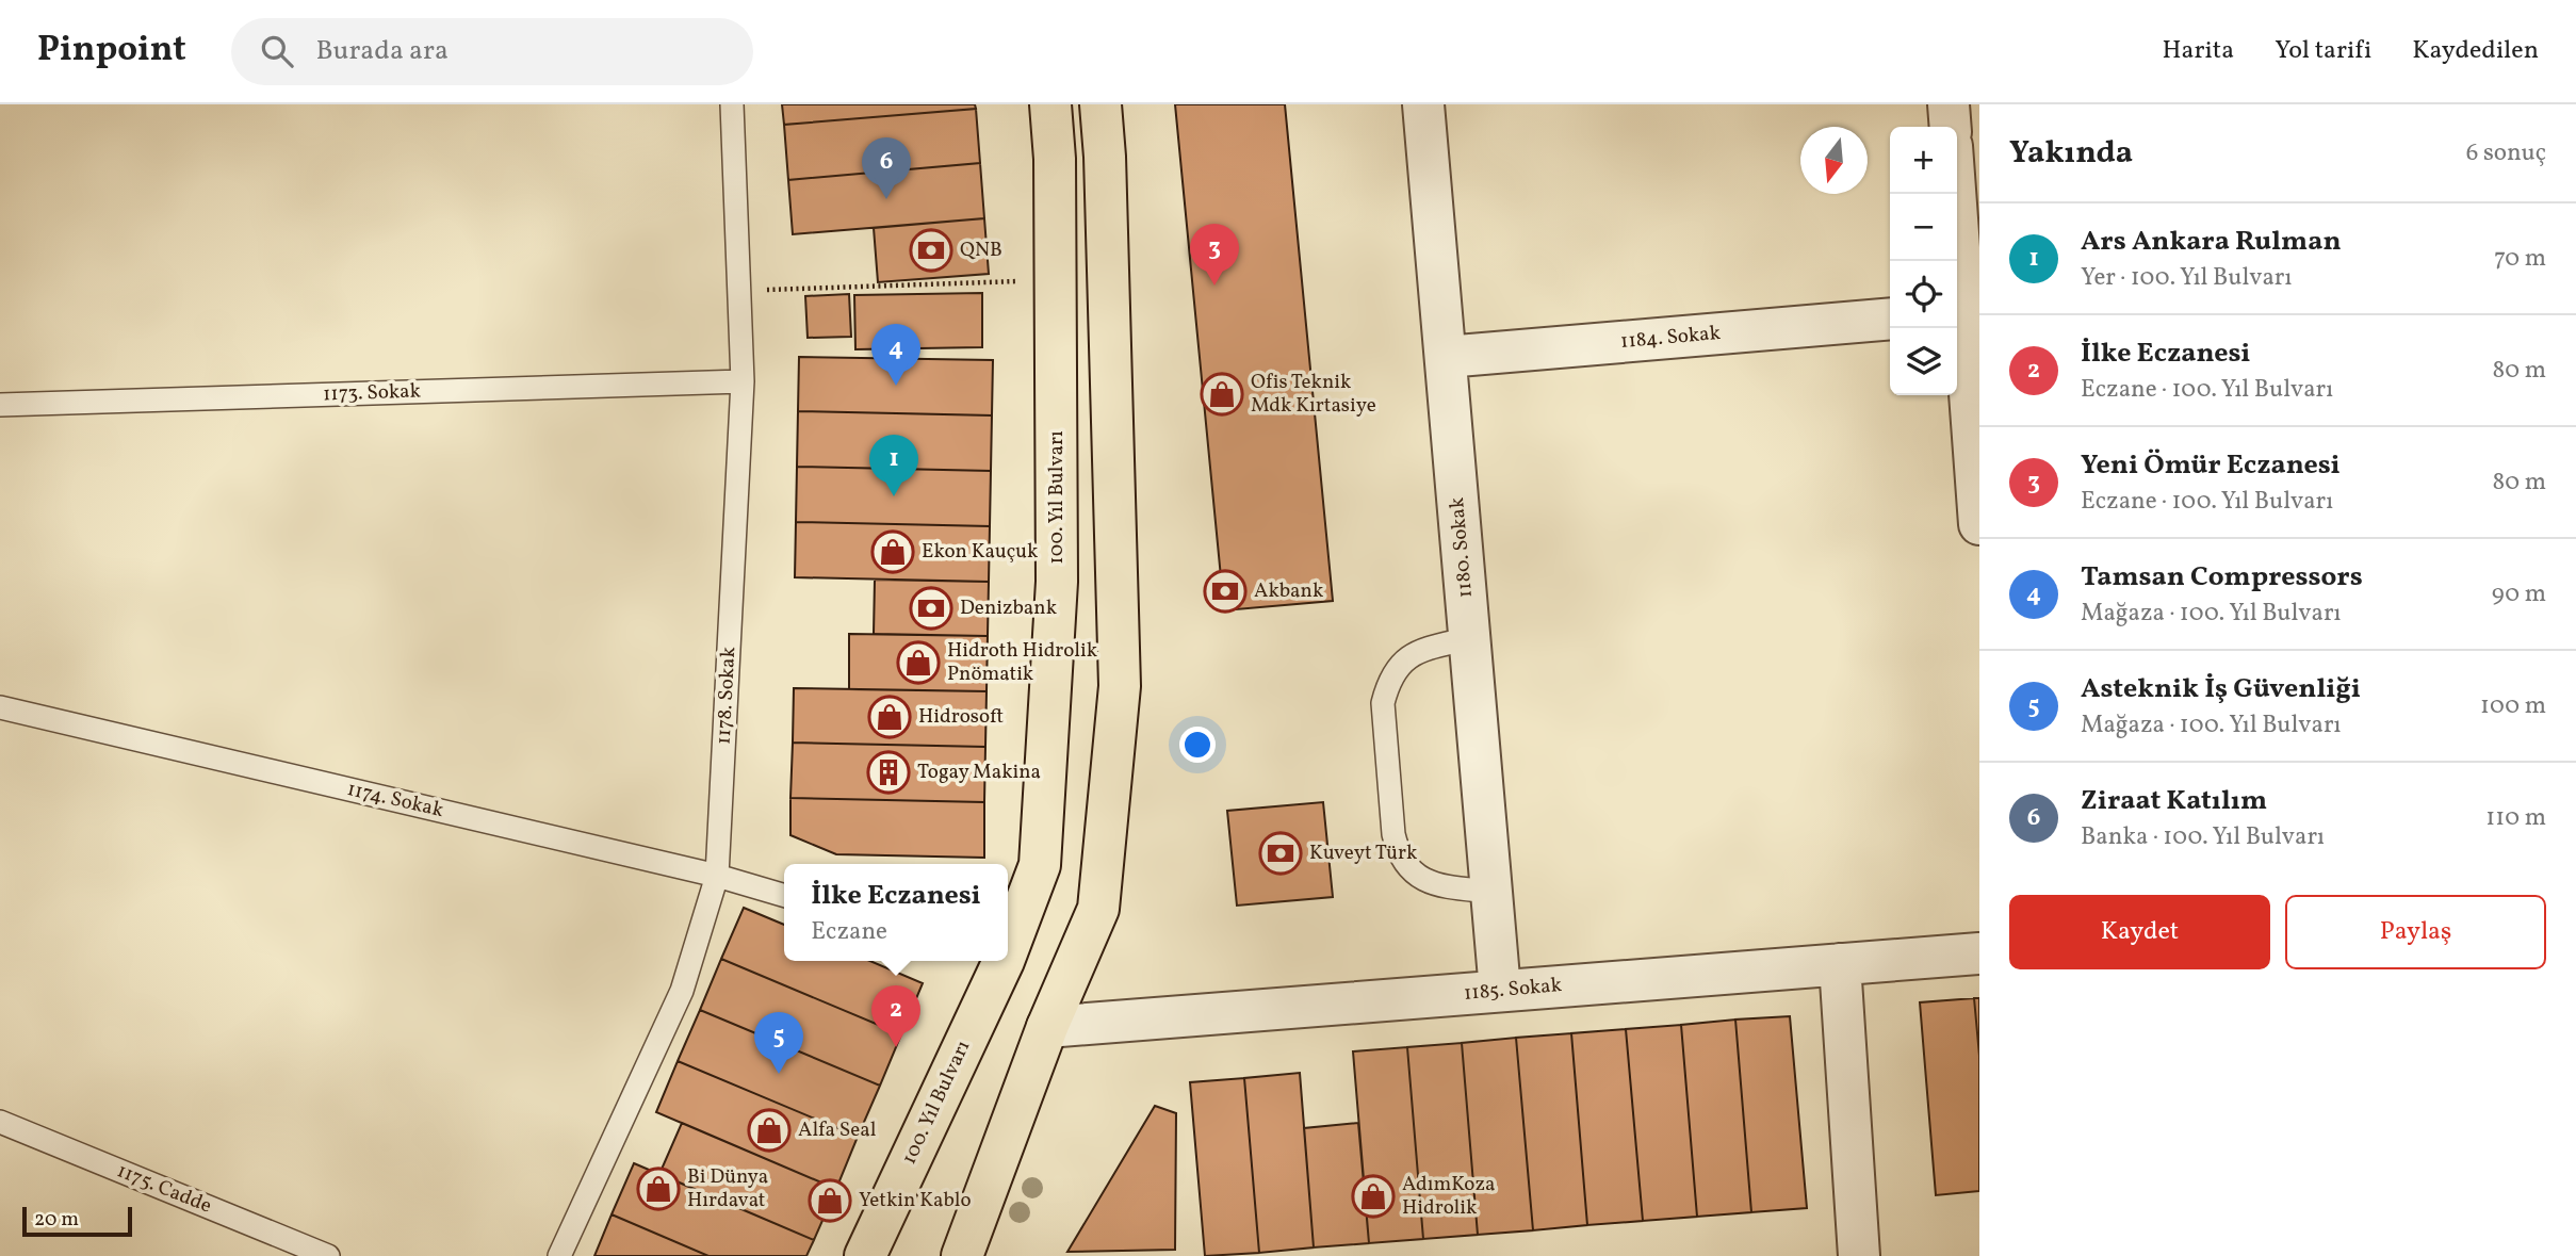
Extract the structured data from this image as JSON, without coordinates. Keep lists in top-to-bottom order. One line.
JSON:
{"streets":{"main road":["100. Yıl Bulvarı"],"street":["1184. Sokak","1180. Sokak","1185. Sokak"],"lane":["1173. Sokak","1178. Sokak","1174. Sokak","1175. Cadde"]},"crossings":[["1184. Sokak","1180. Sokak"],["1173. Sokak","1178. Sokak"],["1180. Sokak","1185. Sokak"],["1178. Sokak","1174. Sokak"]],"places":{"bank":["QNB","Akbank","Denizbank","Kuveyt Türk"],"shop":["Ofis Teknik Mdk Kırtasiye","Ekon Kauçuk","Hidroth Hidrolik Pnömatik","Hidrosoft","Alfa Seal","Bi Dünya Hırdavat","AdımKoza Hidrolik","Yetkin Kablo"],"building":["Togay Makina"]},"scale_bar":"20 m","north":"bottom","page":{"header":"Pinpoint","search":"Burada ara","nav":["Harita","Yol tarifi","Kaydedilen"],"heading":["Yakında","6 sonuç"],"map_buttons":["+","−"],"pins":["6","3","4","1","2","5"],"list":[{"mark":"1","name":"Ars Ankara Rulman","note":"Yer · 100. Yıl Bulvarı","value":"70 m"},{"mark":"2","name":"İlke Eczanesi","note":"Eczane · 100. Yıl Bulvarı","value":"80 m"},{"mark":"3","name":"Yeni Ömür Eczanesi","note":"Eczane · 100. Yıl Bulvarı","value":"80 m"},{"mark":"4","name":"Tamsan Compressors","note":"Mağaza · 100. Yıl Bulvarı","value":"90 m"},{"mark":"5","name":"Asteknik İş Güvenliği","note":"Mağaza · 100. Yıl Bulvarı","value":"100 m"},{"mark":"6","name":"Ziraat Katılım","note":"Banka · 100. Yıl Bulvarı","value":"110 m"}],"popup":["İlke Eczanesi","Eczane"],"buttons":["Kaydet","Paylaş"],"scale":"20 m"}}
